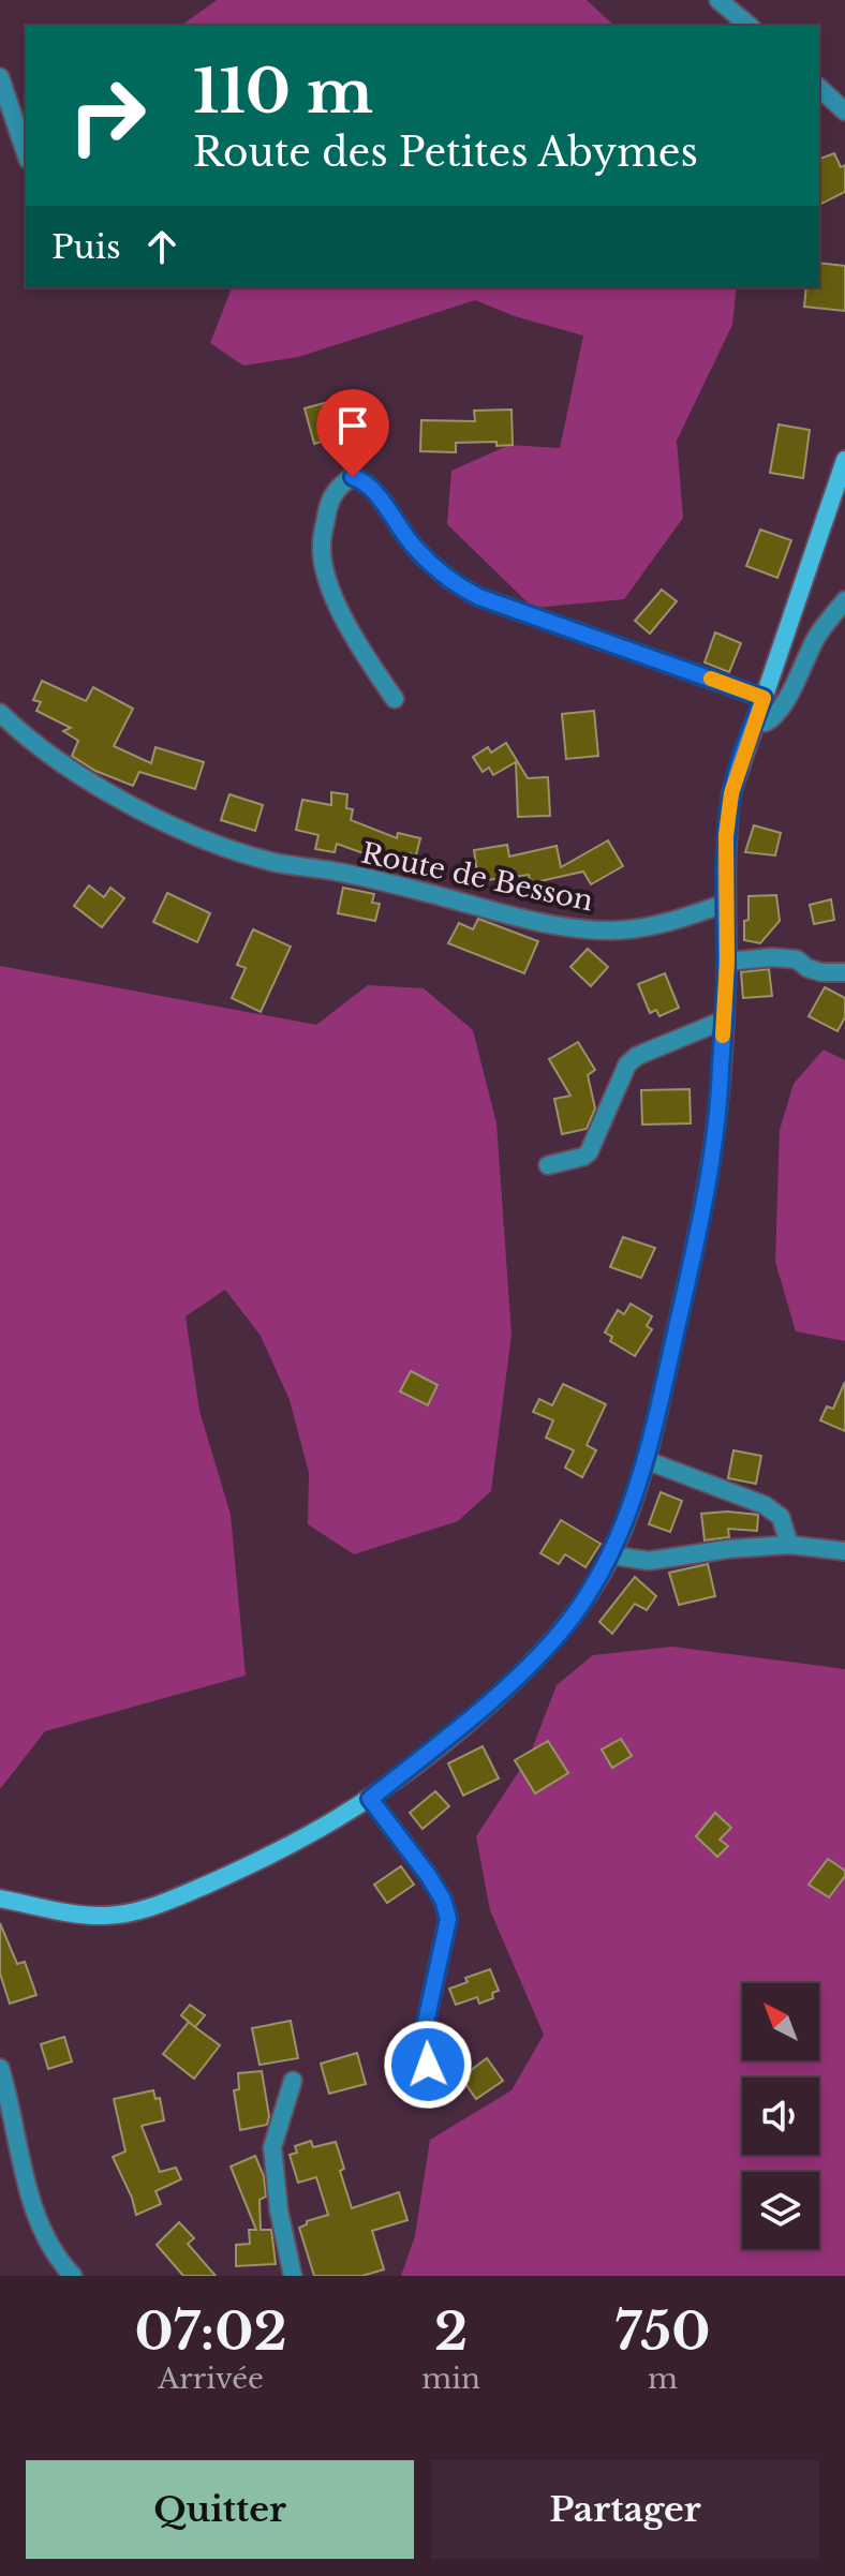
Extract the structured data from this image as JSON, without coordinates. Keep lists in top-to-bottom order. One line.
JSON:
{"streets":{"street":["Route de Besson"]},"north":"top left","page":{"turn":["110 m","Route des Petites Abymes"],"then":"Puis","eta":["07:02","Arrivée","2","min","750","m"],"buttons":["Quitter","Partager"]}}
